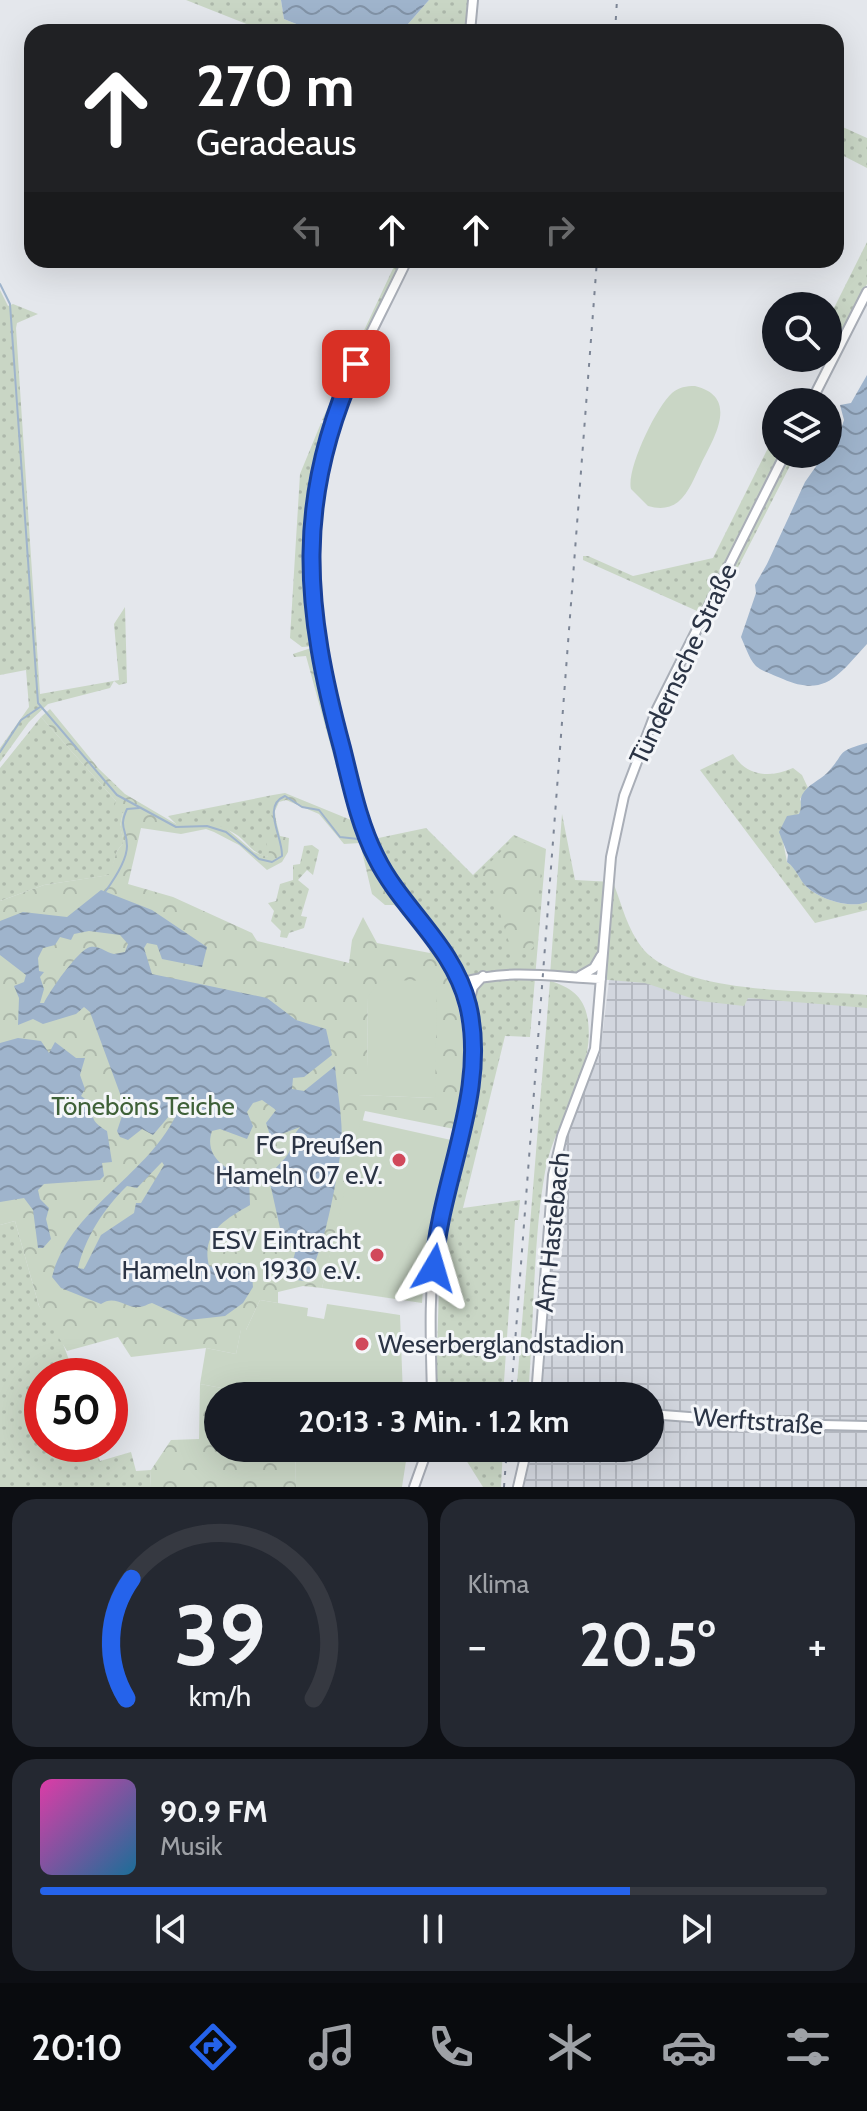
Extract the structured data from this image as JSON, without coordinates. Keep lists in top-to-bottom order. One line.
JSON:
{"streets":{"main road":["Tündernsche Straße","Am Hastebach","Werftstraße"]},"crossings":[["Tündernsche Straße","Am Hastebach"]],"parks":["Töneböns Teiche"],"places":["FC Preußen Hameln 07 e.V.","ESV Eintracht Hameln von 1930 e.V.","Weserberglandstadion"],"page":{"turn":["270 m","Geradeaus"],"limit":"50","trip":"20:13 · 3 Min. · 1.2 km","tile":"Klima","heat":["−","20.5°","+"],"song":["90.9 FM","Musik"],"tabs":"20:10","gauge":["39","km/h"]}}
